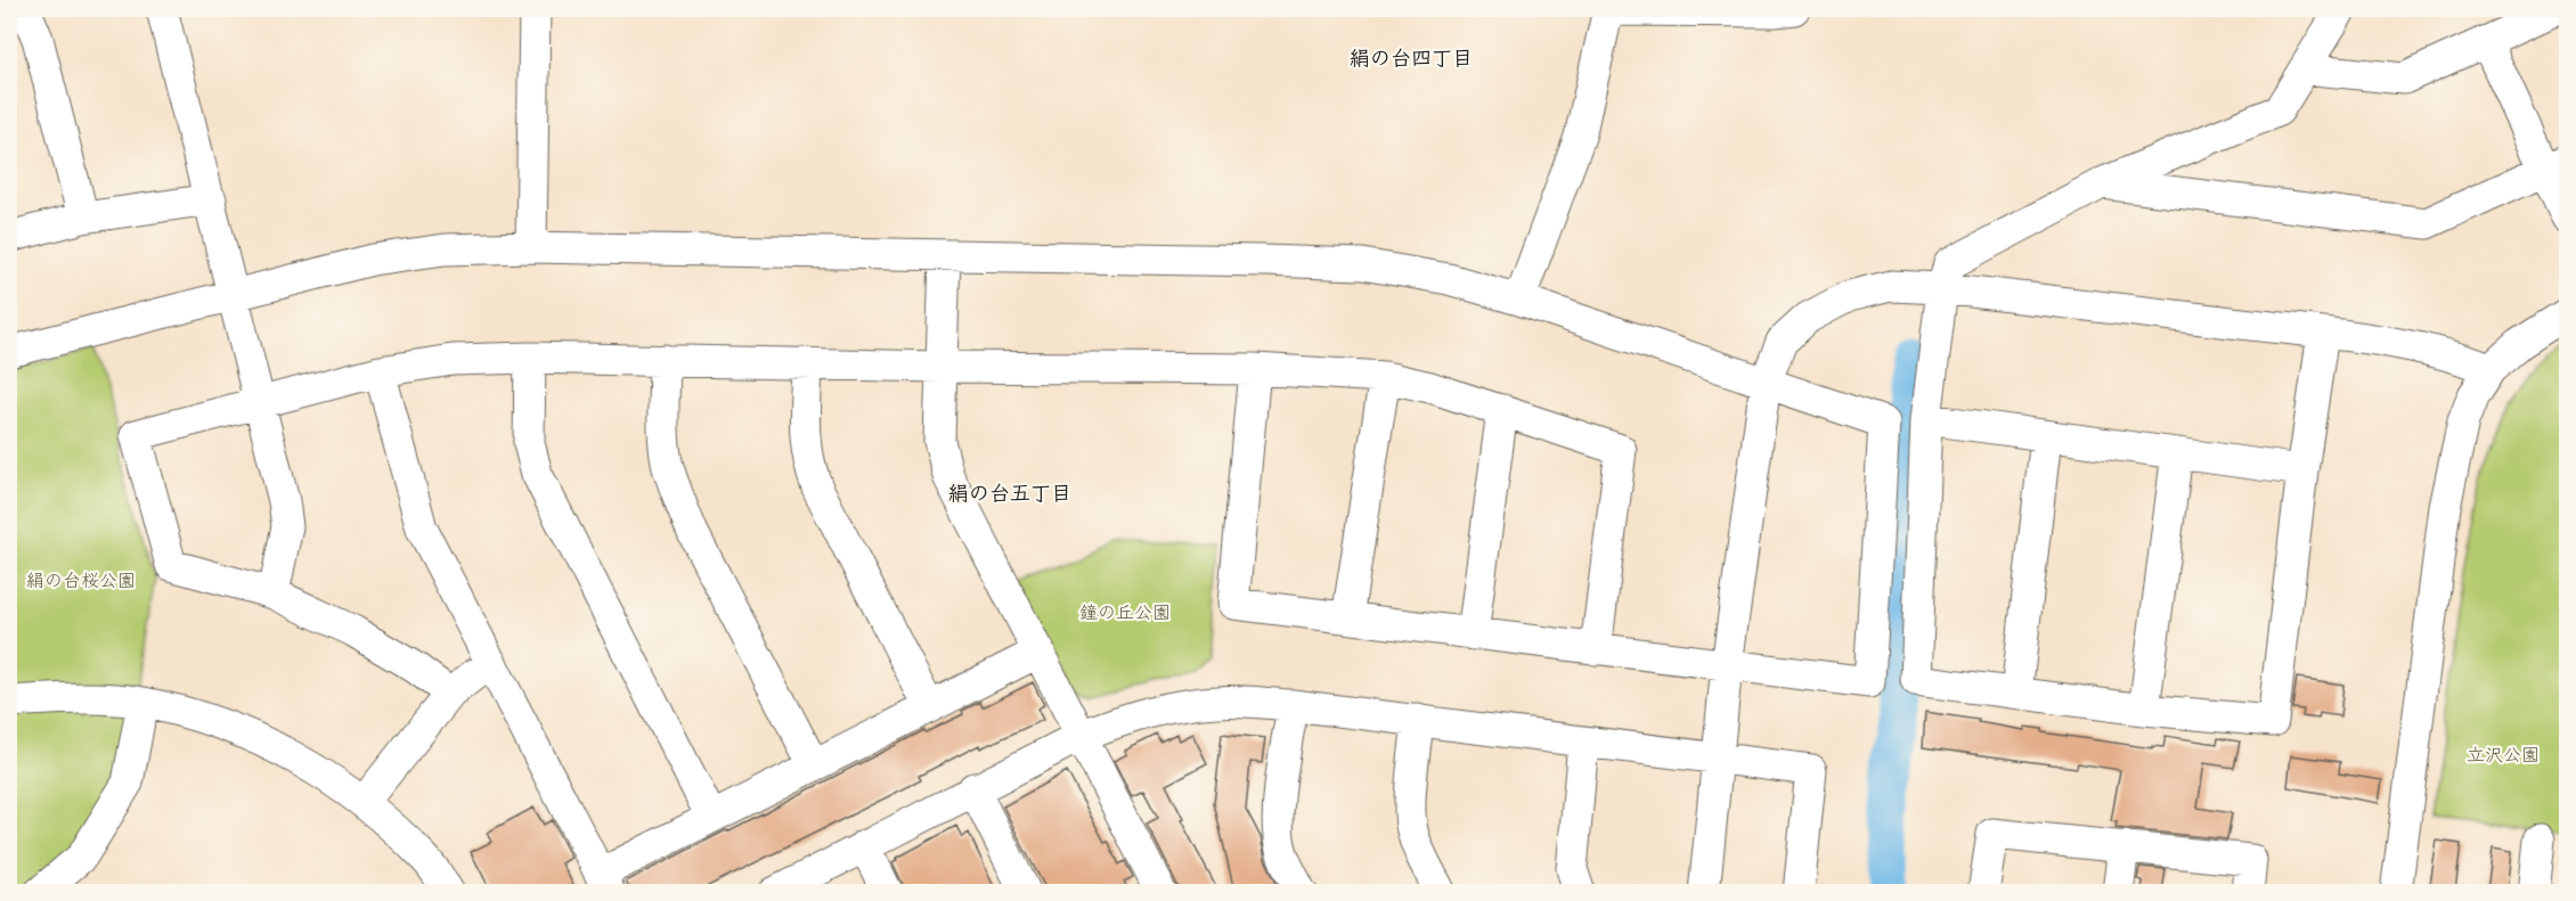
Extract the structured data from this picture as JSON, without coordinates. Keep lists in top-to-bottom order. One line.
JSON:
{"districts":["絹の台四丁目","絹の台五丁目"],"parks":["絹の台桜公園","鐘の丘公園","立沢公園"]}
